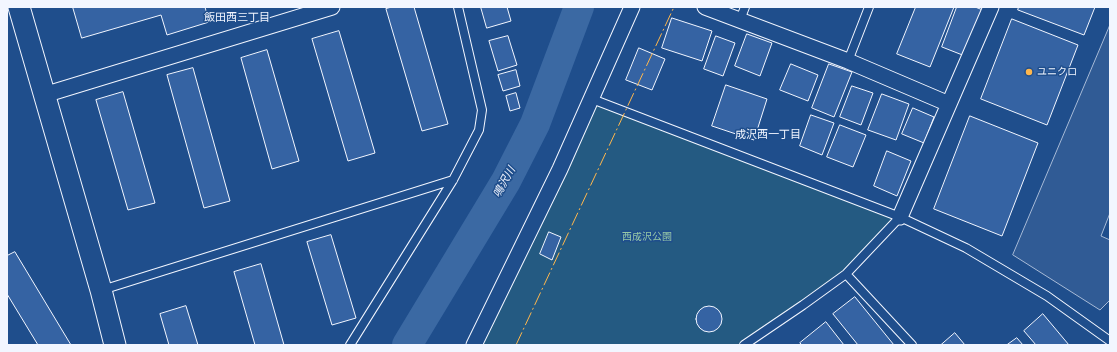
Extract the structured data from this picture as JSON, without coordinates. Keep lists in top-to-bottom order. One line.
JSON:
{"districts":["飯田西三丁目","成沢西一丁目"],"water":["鳴沢川"],"parks":["西成沢公園"],"places":["ユニクロ"]}
